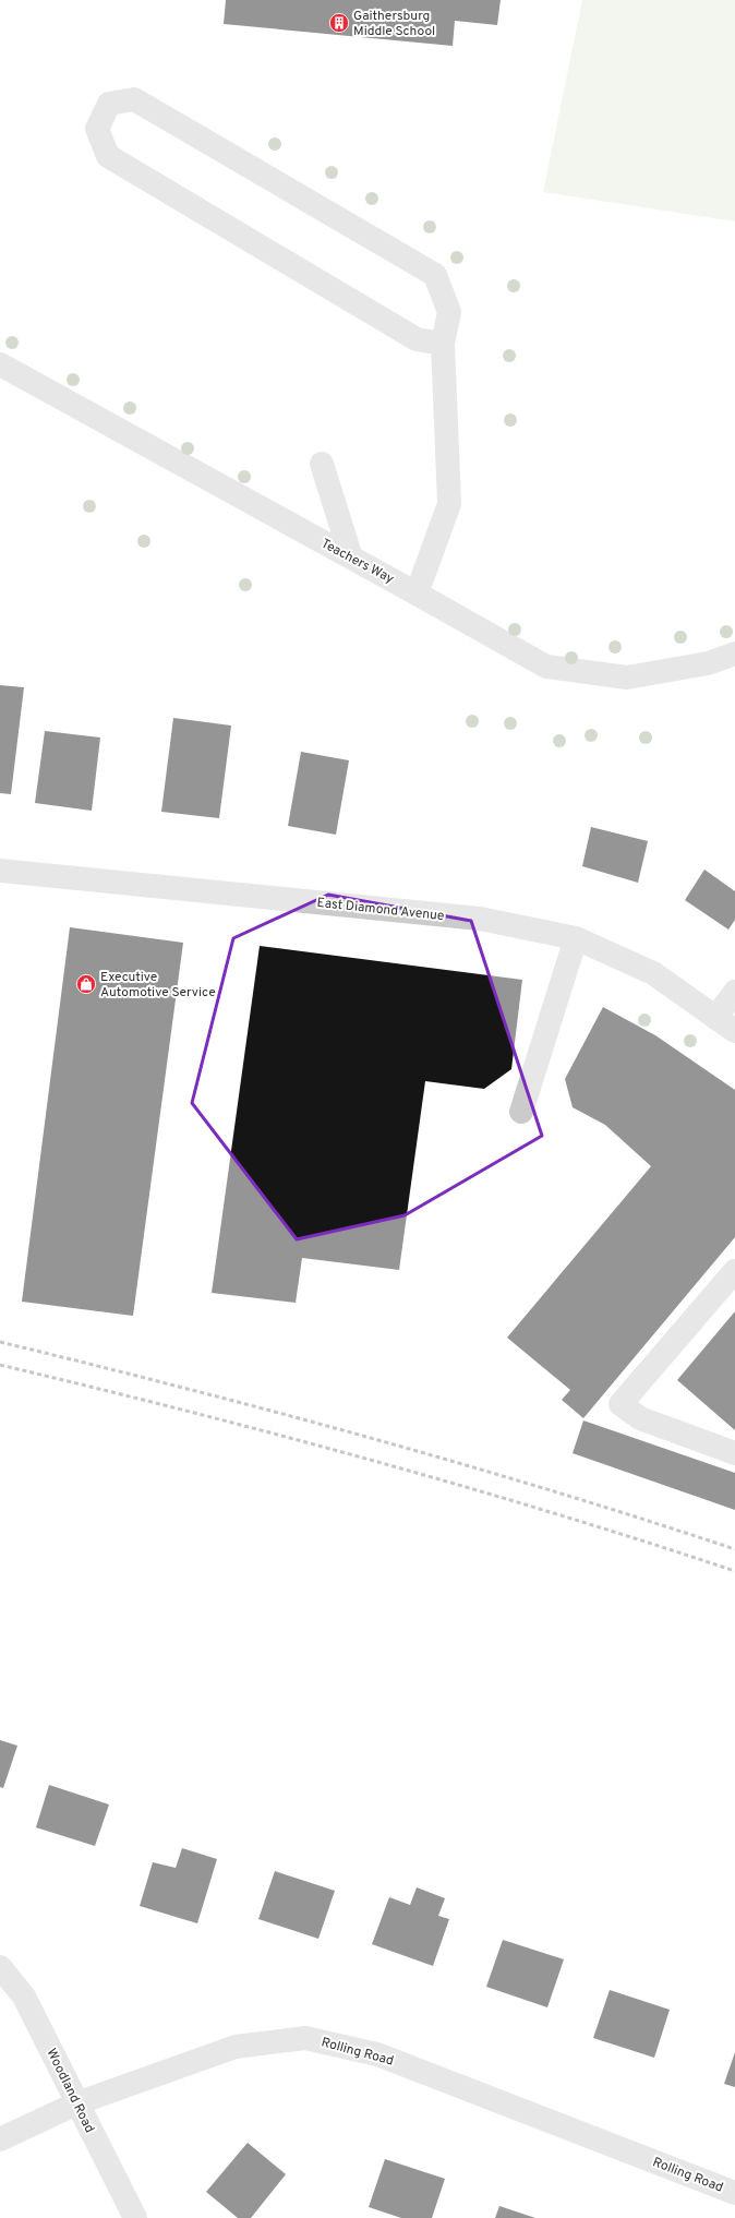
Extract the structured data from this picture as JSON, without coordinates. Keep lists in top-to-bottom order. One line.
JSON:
{"streets":{"street":["Teachers Way","East Diamond Avenue","Rolling Road","Woodland Road"]},"crossings":[["Rolling Road","Woodland Road"]],"places":{"building":["Gaithersburg Middle School"],"shop":["Executive Automotive Service"]}}
